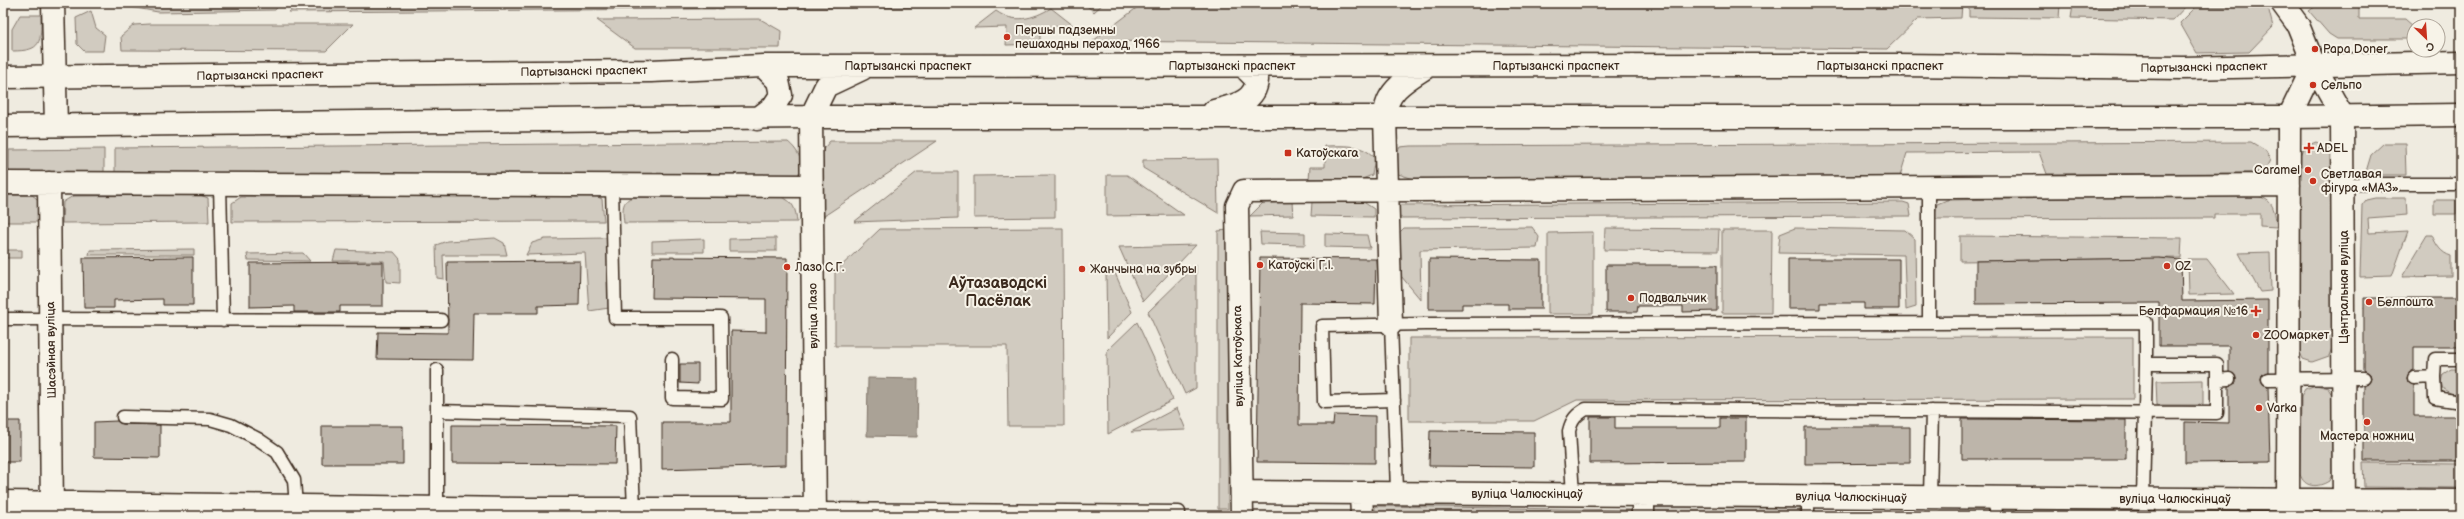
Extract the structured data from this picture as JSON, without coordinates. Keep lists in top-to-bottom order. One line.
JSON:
{"streets":{"street":["Партызанскі праспект","Цэнтральная вуліца","вуліца Лазо","Шасэйная вуліца","вуліца Катоўскага","вуліца Чалюскінцаў"]},"crossings":[["Партызанскі праспект","Цэнтральная вуліца"],["Цэнтральная вуліца","вуліца Чалюскінцаў"],["вуліца Катоўскага","вуліца Чалюскінцаў"]],"districts":["Аўтазаводскі Пасёлак"],"places":{"other":["Першы падземны пешаходны пераход, 1966","Papa Doner","Сельпо","Caramel","Светлавая фігура «МАЗ»","Катоўскі Г.І.","OZ","Лазо С.Г.","Жанчына на зубры","Подвальчик","Белпошта","ZOOмаркет","Varka","Мастера ножниц"],"health":["ADEL","Белфармация №16"],"transit":["Катоўскага"]},"north":"bottom right"}
